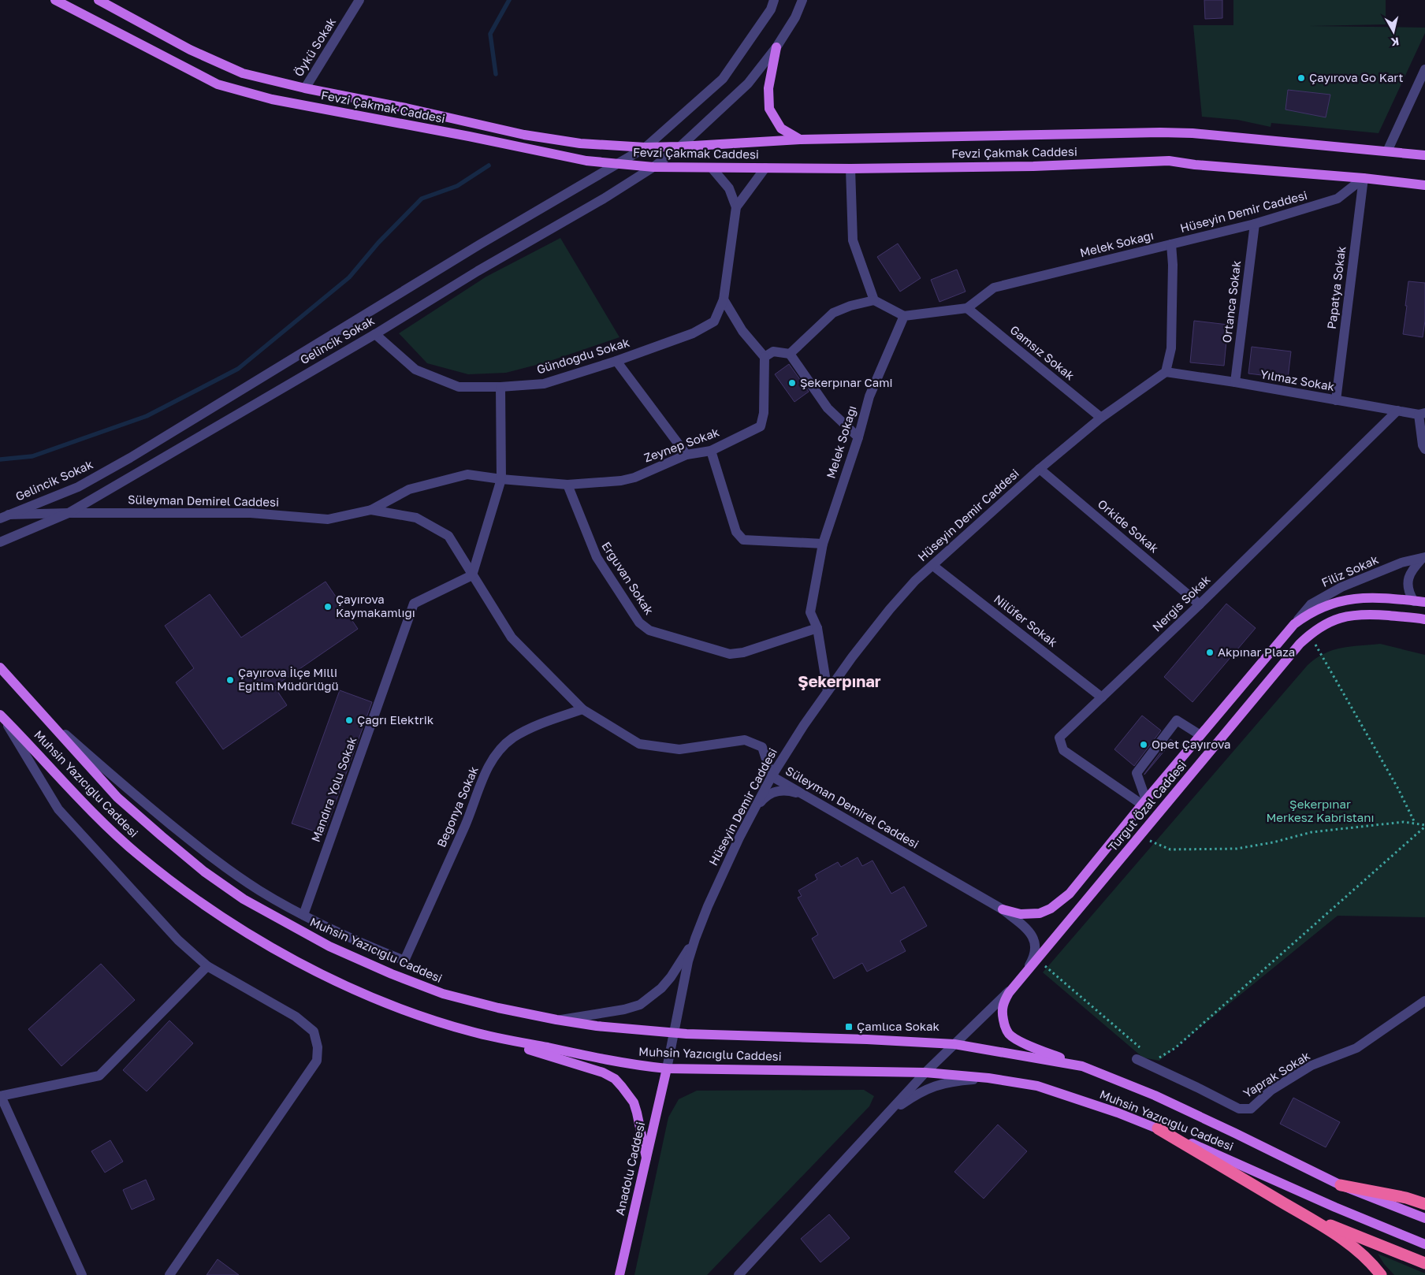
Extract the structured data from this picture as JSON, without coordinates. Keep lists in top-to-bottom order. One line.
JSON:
{"streets":{"main road":["Fevzi Çakmak Caddesi","Muhsin Yazıcığlu Caddesi","Turgut Özal Caddesi","Anadolu Caddesi"],"street":["Öykü Sokak","Hüseyin Demir Caddesi","Melek Sokağı","Papatya Sokak","Ortanca Sokak","Gelincik Sokak","Gamsız Sokak","Gündoğdu Sokak","Yılmaz Sokak","Zeynep Sokak","Süleyman Demirel Caddesi","Orkide Sokak","Filiz Sokak","Erguvan Sokak","Nergis Sokak","Nilüfer Sokak","Mandıra Yolu Sokak","Begonya Sokak","Yaprak Sokak"]},"crossings":[["Öykü Sokak","Fevzi Çakmak Caddesi"],["Fevzi Çakmak Caddesi","Hüseyin Demir Caddesi"],["Fevzi Çakmak Caddesi","Papatya Sokak"],["Fevzi Çakmak Caddesi","Gelincik Sokak"],["Hüseyin Demir Caddesi","Melek Sokağı"],["Hüseyin Demir Caddesi","Papatya Sokak"],["Hüseyin Demir Caddesi","Ortanca Sokak"],["Hüseyin Demir Caddesi","Gamsız Sokak"],["Hüseyin Demir Caddesi","Yılmaz Sokak"],["Hüseyin Demir Caddesi","Süleyman Demirel Caddesi"],["Hüseyin Demir Caddesi","Orkide Sokak"],["Hüseyin Demir Caddesi","Nilüfer Sokak"],["Hüseyin Demir Caddesi","Muhsin Yazıcığlu Caddesi"],["Hüseyin Demir Caddesi","Anadolu Caddesi"],["Melek Sokağı","Gamsız Sokak"],["Melek Sokağı","Erguvan Sokak"],["Papatya Sokak","Yılmaz Sokak"],["Ortanca Sokak","Yılmaz Sokak"],["Gelincik Sokak","Gündoğdu Sokak"],["Gelincik Sokak","Süleyman Demirel Caddesi"],["Yılmaz Sokak","Nergis Sokak"],["Zeynep Sokak","Süleyman Demirel Caddesi"],["Zeynep Sokak","Erguvan Sokak"],["Süleyman Demirel Caddesi","Muhsin Yazıcığlu Caddesi"],["Süleyman Demirel Caddesi","Mandıra Yolu Sokak"],["Süleyman Demirel Caddesi","Turgut Özal Caddesi"],["Süleyman Demirel Caddesi","Begonya Sokak"],["Orkide Sokak","Nergis Sokak"],["Filiz Sokak","Turgut Özal Caddesi"],["Nergis Sokak","Nilüfer Sokak"],["Nergis Sokak","Turgut Özal Caddesi"],["Muhsin Yazıcığlu Caddesi","Mandıra Yolu Sokak"],["Muhsin Yazıcığlu Caddesi","Turgut Özal Caddesi"],["Muhsin Yazıcığlu Caddesi","Begonya Sokak"],["Muhsin Yazıcığlu Caddesi","Anadolu Caddesi"]],"districts":["Şekerpınar"],"parks":["Şekerpınar Merkesz Kabristanı"],"places":{"other":["Çayırova Go Kart","Şekerpınar Cami","Çayırova Kaymakamlığı","Akpınar Plaza","Çayırova İlçe Milli Eğitim Müdürlüğü","Çağrı Elektrik","Opet Çayırova"],"transit":["Çamlıca Sokak"]},"north":"bottom"}
